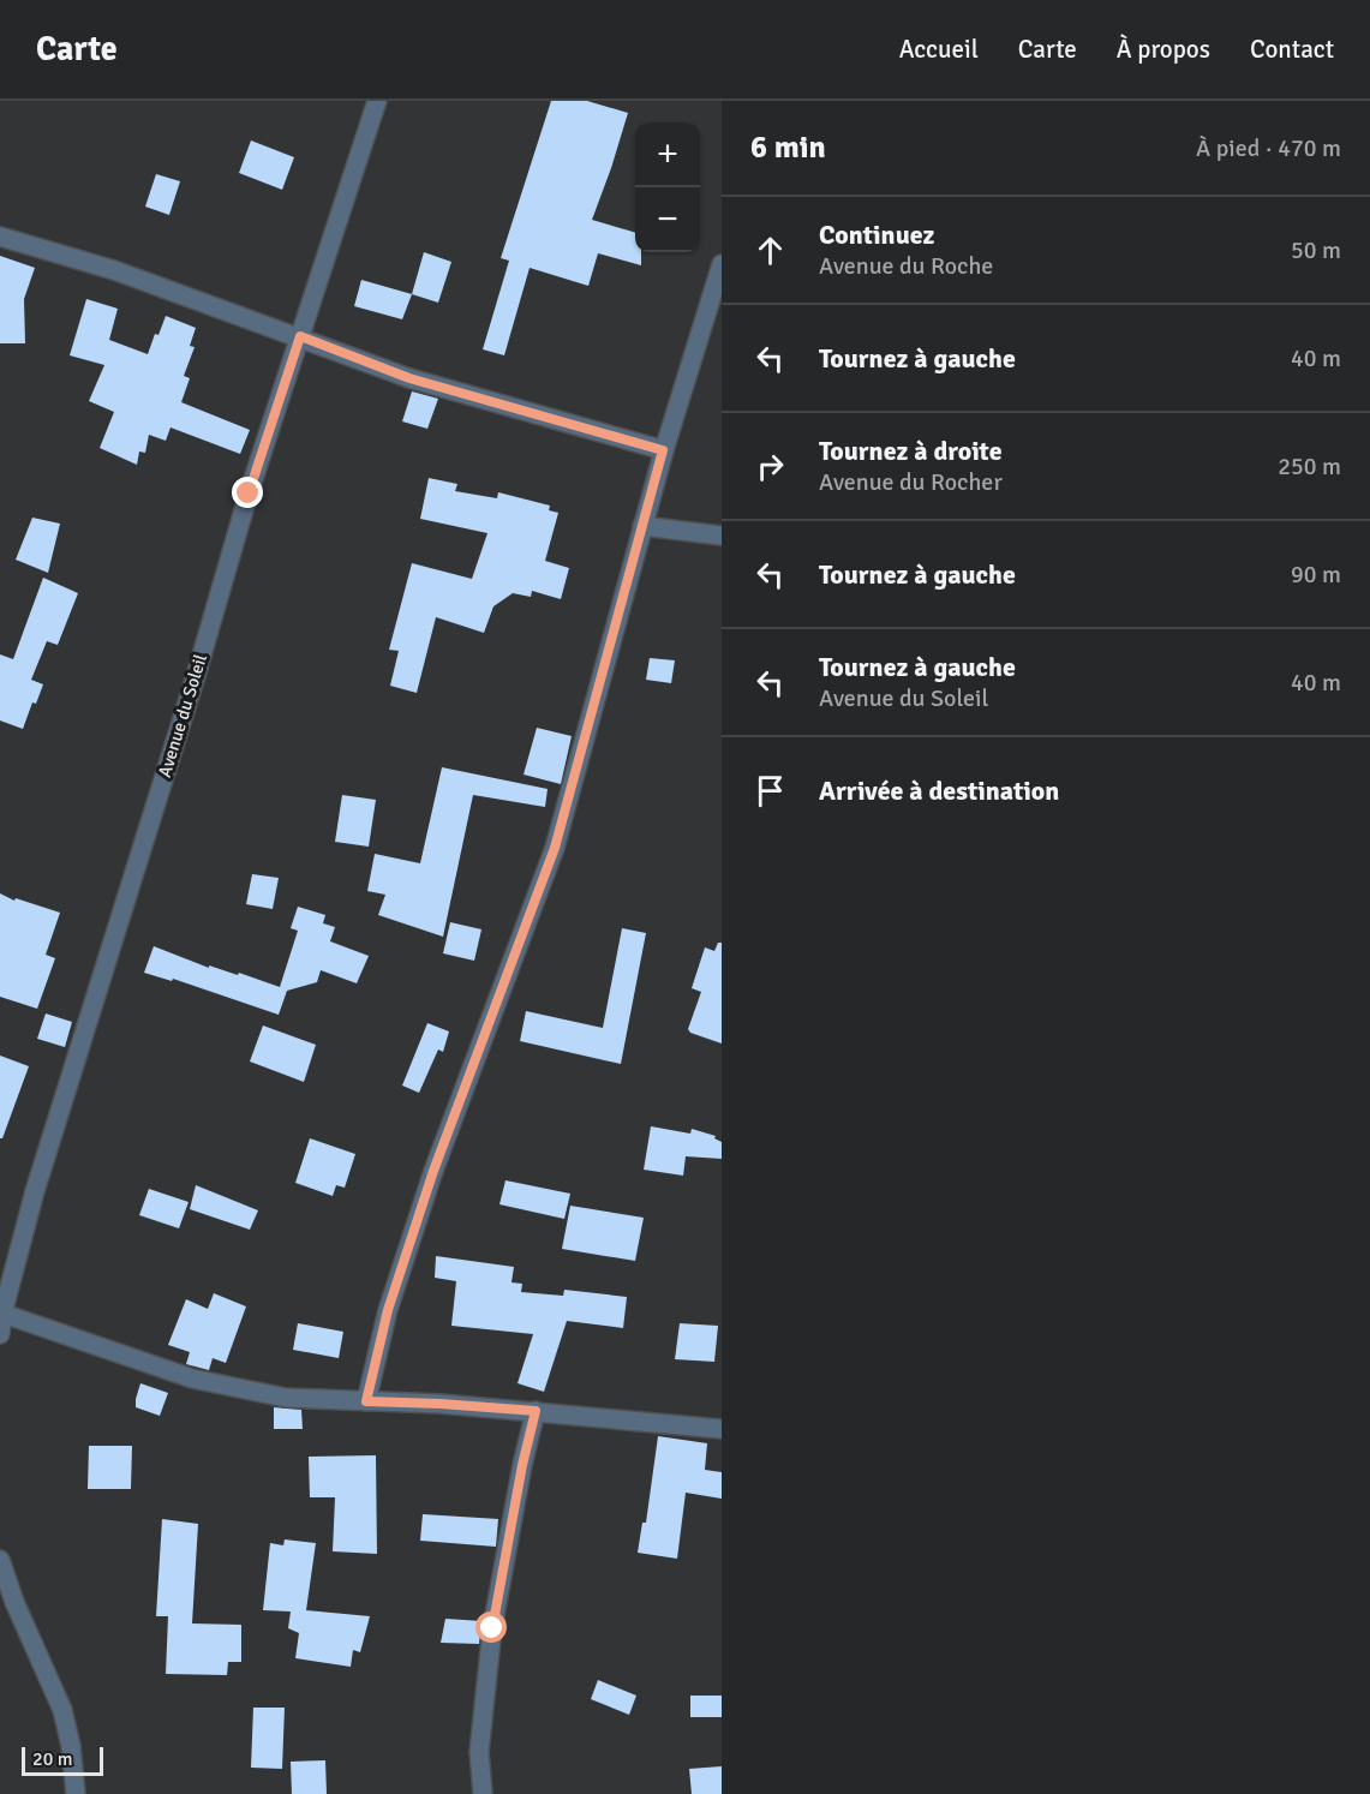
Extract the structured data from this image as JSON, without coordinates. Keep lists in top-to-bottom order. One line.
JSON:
{"streets":{"street":["Avenue du Soleil"]},"scale_bar":"20 m","page":{"header":"Carte","nav":["Accueil","Carte","À propos","Contact"],"heading":["6 min","À pied · 470 m"],"map_buttons":["+","−"],"list":[["Continuez","Avenue du Roche","50 m"],["Tournez à gauche","40 m"],["Tournez à droite","Avenue du Rocher","250 m"],["Tournez à gauche","90 m"],["Tournez à gauche","Avenue du Soleil","40 m"],"Arrivée à destination"],"scale":"20 m"}}
